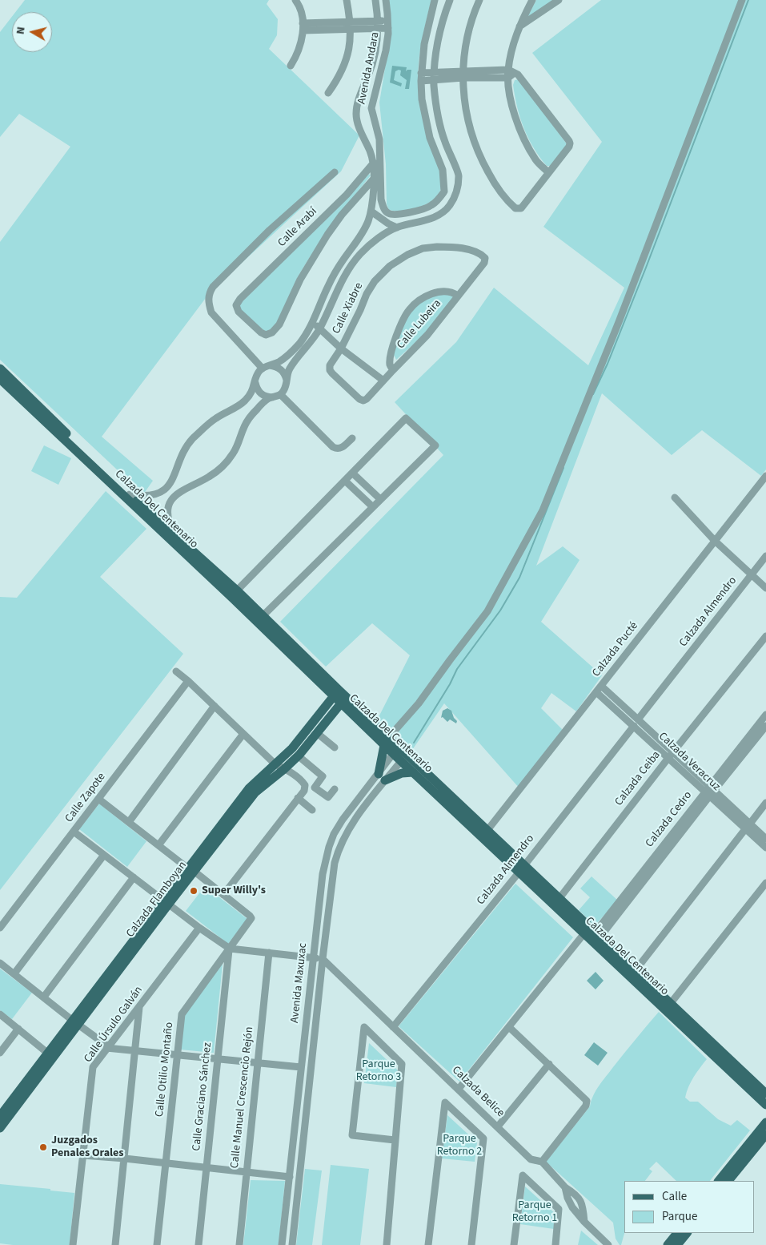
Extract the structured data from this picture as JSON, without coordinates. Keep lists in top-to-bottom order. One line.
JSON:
{"streets":{"main road":["Calzada Del Centenario","Calzada Flamboyan"],"street":["Avenida Andara","Calle Arabí","Calle Xiabre","Calle Lubeira","Calzada Almendro","Calzada Pucté","Calzada Veracruz","Calzada Ceiba","Calle Zapote","Calzada Cedro","Avenida Maxuxac","Calle Úrsulo Galván","Calle Otilio Montaño","Calzada Belice","Calle Graciano Sánchez","Calle Manuel Crescencio Rejón"]},"crossings":[["Avenida Andara","Calle Arabí"],["Calle Xiabre","Calle Lubeira"],["Calzada Del Centenario","Calzada Almendro"],["Calzada Del Centenario","Calzada Pucté"],["Calzada Del Centenario","Calzada Ceiba"],["Calzada Del Centenario","Calzada Cedro"],["Calzada Del Centenario","Calzada Flamboyan"],["Calzada Del Centenario","Avenida Maxuxac"],["Calzada Almendro","Calzada Veracruz"],["Calzada Almendro","Calzada Belice"],["Calzada Pucté","Calzada Veracruz"],["Calzada Veracruz","Calzada Ceiba"],["Calzada Veracruz","Calzada Cedro"],["Calzada Cedro","Calzada Belice"],["Avenida Maxuxac","Calzada Belice"],["Calle Otilio Montaño","Calle Graciano Sánchez"]],"parks":["Parque Retorno 3","Parque Retorno 2","Parque Retorno 1"],"places":["Super Willy's","Juzgados Penales Orales"],"legend":["Calle","Parque"],"north":"left"}
